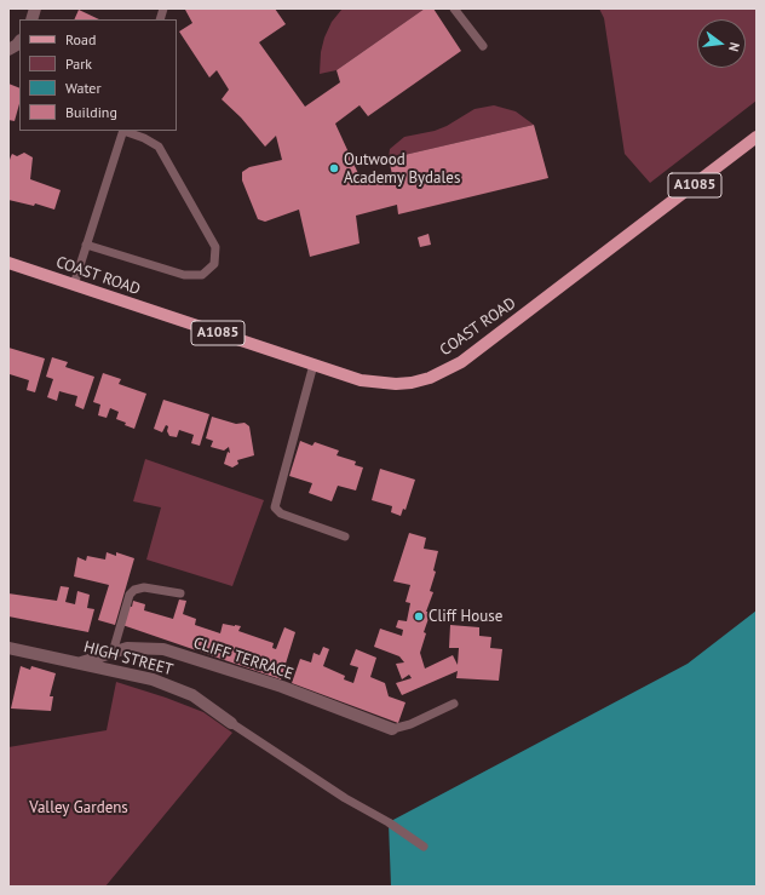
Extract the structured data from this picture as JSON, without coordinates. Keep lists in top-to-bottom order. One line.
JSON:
{"streets":{"main road":["A1085","COAST ROAD"],"street":["HIGH STREET","CLIFF TERRACE"]},"crossings":[["HIGH STREET","CLIFF TERRACE"]],"parks":["Valley Gardens"],"places":["Outwood Academy Bydales","Cliff House"],"legend":["Road","Park","Water","Building"],"north":"right"}
